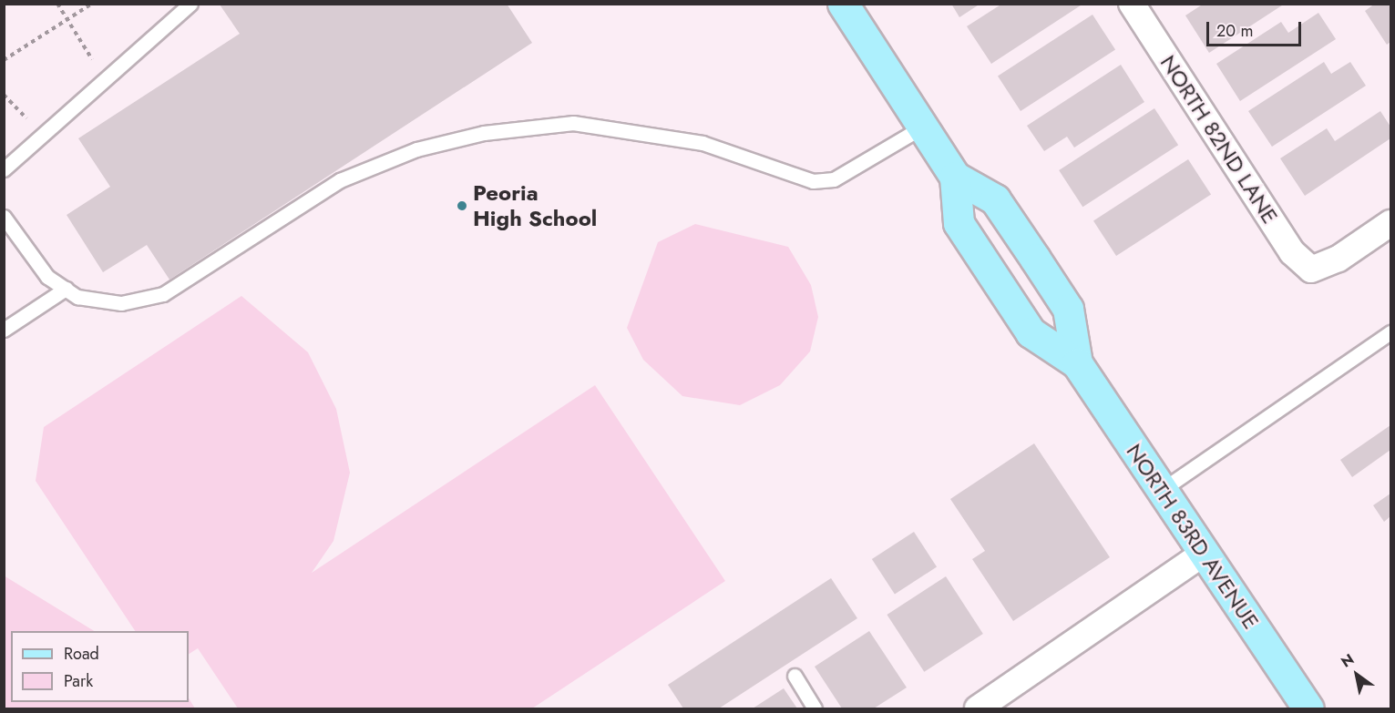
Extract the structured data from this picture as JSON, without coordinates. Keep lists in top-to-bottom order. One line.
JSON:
{"streets":{"main road":["NORTH 83RD AVENUE"],"street":["NORTH 82ND LANE"]},"places":["Peoria High School"],"legend":["Road","Park"],"scale_bar":"20 m","north":"top left"}
